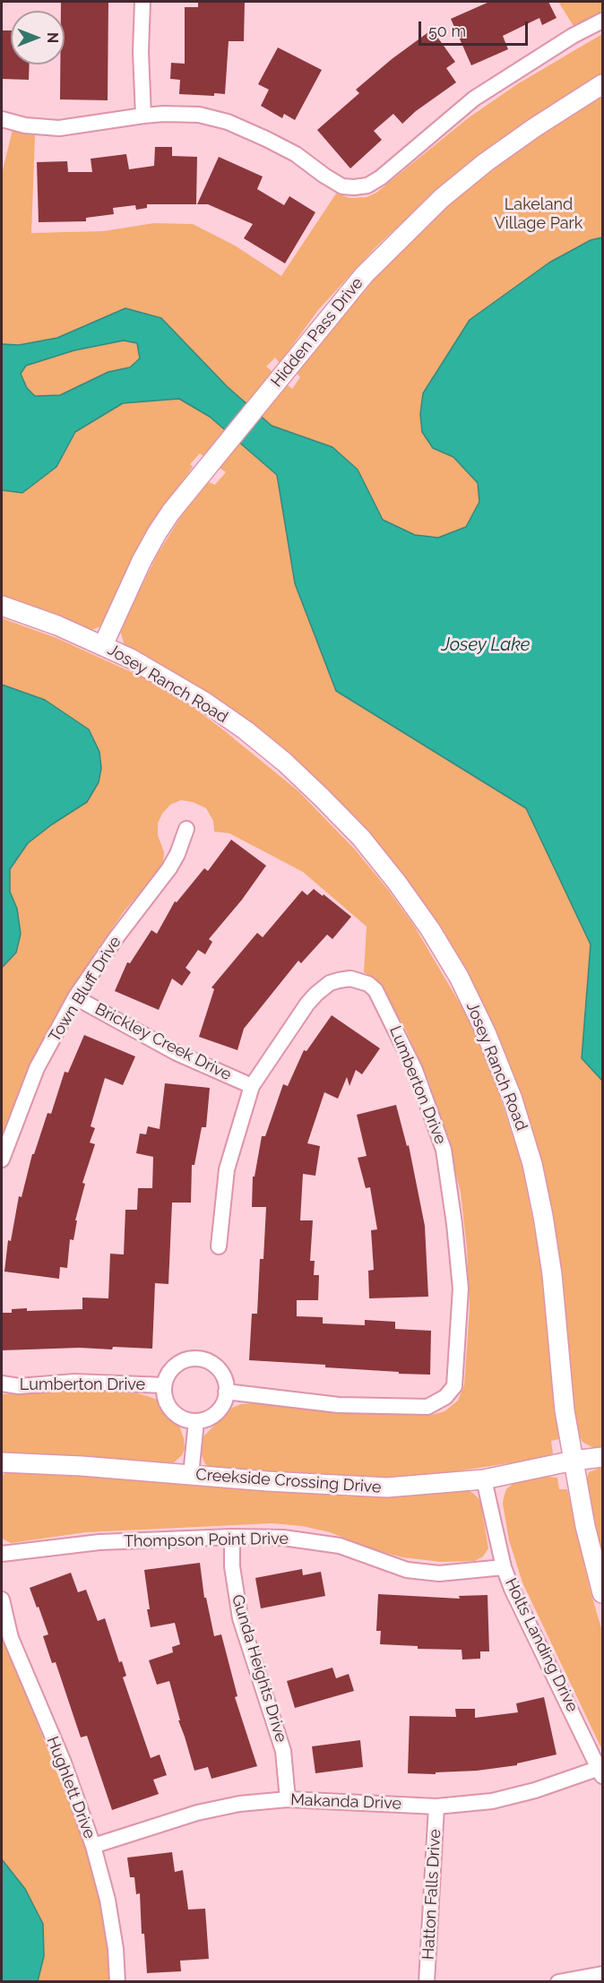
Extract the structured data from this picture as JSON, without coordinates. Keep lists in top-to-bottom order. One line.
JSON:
{"streets":{"street":["Hidden Pass Drive","Josey Ranch Road","Town Bluff Drive","Brickley Creek Drive","Lumberton Drive","Creekside Crossing Drive","Thompson Point Drive","Holts Landing Drive","Gunda Heights Drive","Hughlett Drive","Makanda Drive","Hatton Falls Drive"]},"crossings":[["Hidden Pass Drive","Josey Ranch Road"],["Josey Ranch Road","Creekside Crossing Drive"],["Town Bluff Drive","Brickley Creek Drive"],["Brickley Creek Drive","Lumberton Drive"],["Creekside Crossing Drive","Holts Landing Drive"],["Thompson Point Drive","Holts Landing Drive"],["Thompson Point Drive","Gunda Heights Drive"],["Holts Landing Drive","Makanda Drive"],["Gunda Heights Drive","Makanda Drive"],["Hughlett Drive","Makanda Drive"],["Makanda Drive","Hatton Falls Drive"]],"water":["Josey Lake"],"parks":["Lakeland Village Park"],"scale_bar":"50 m","north":"right"}
